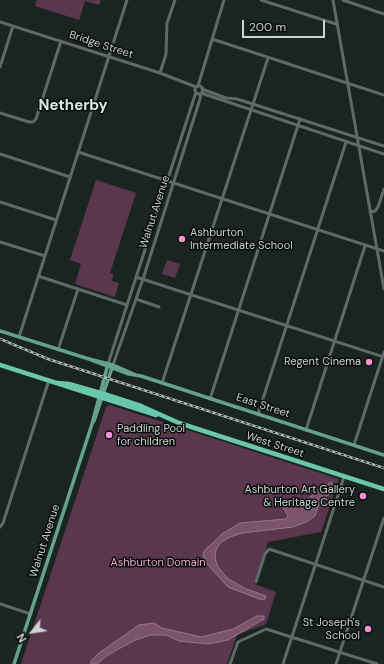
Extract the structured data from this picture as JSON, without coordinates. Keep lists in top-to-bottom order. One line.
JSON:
{"streets":{"highway":["West Street"],"main road":["Walnut Avenue","East Street"],"street":["Bridge Street"]},"crossings":[["Bridge Street","Walnut Avenue"],["Walnut Avenue","East Street"],["Walnut Avenue","West Street"]],"districts":["Netherby"],"parks":["Ashburton Domain"],"places":["Ashburton Intermediate School","Regent Cinema","Paddling Pool for children","Ashburton Art Gallery & Heritage Centre","St Joseph's School"],"scale_bar":"200 m","north":"bottom left"}
